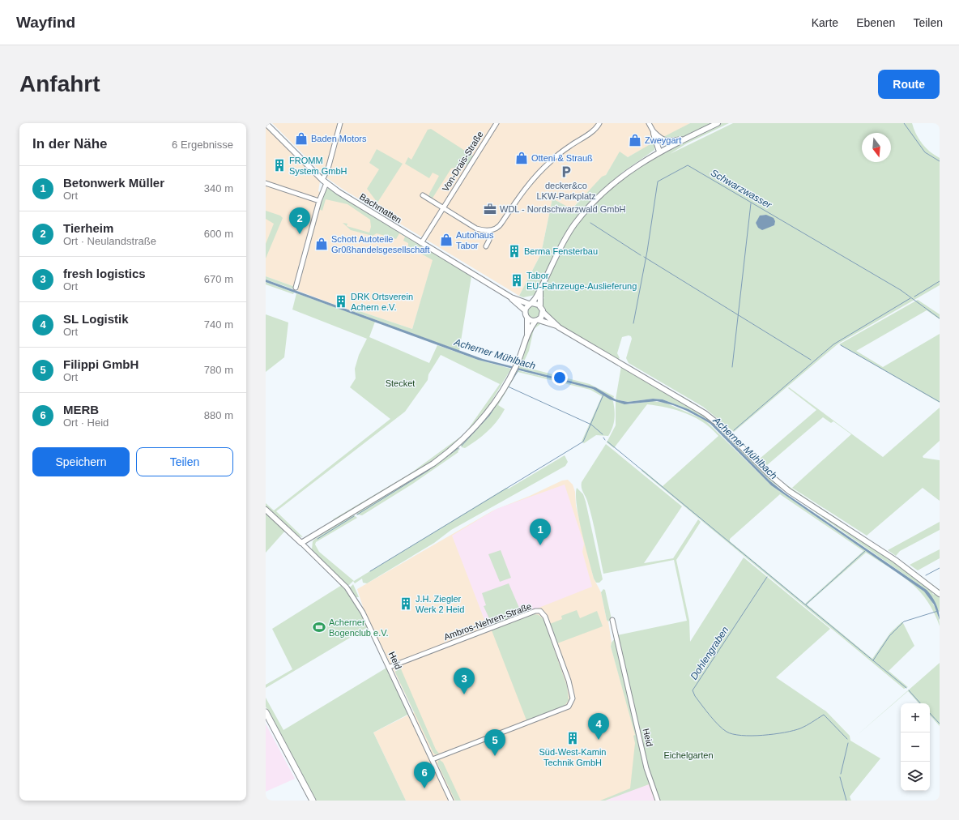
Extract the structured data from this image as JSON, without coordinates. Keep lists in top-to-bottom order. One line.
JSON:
{"streets":{"street":["Von-Drais-Straße","Bachmatten","Ambros-Nehren-Straße","Heid"]},"crossings":[["Von-Drais-Straße","Bachmatten"],["Ambros-Nehren-Straße","Heid"]],"water":["Schwarzwasser","Acherner Mühlbach","Dohlengraben"],"parks":["Stecket","Eichelgarten"],"places":{"shop":["Baden Motors","Zweygart","Otteni & Strauß","Autohaus Tabor","Schott Autoteile Gr0ßhandelsgesellschaft"],"building":["FROMM System GmbH","Berma Fensterbau","Tabor EU-Fahrzeuge-Auslieferung","DRK Ortsverein Achern e.V.","J.H. Ziegler Werk 2 Heid","Süd-West-Kamin Technik GmbH"],"parking":["decker&co LKW-Parkplatz"],"office":["WDL - Nordschwarzwald GmbH"],"sports":["Acherner Bogenclub e.V."]},"north":"bottom","page":{"header":"Wayfind","nav":["Karte","Ebenen","Teilen"],"buttons":["Route",["Speichern","Teilen"]],"title":"Anfahrt","heading":["In der Nähe","6 Ergebnisse"],"list":[{"mark":"1","name":"Betonwerk Müller","note":"Ort","value":"340 m"},{"mark":"2","name":"Tierheim","note":"Ort · Neulandstraße","value":"600 m"},{"mark":"3","name":"fresh logistics","note":"Ort","value":"670 m"},{"mark":"4","name":"SL Logistik","note":"Ort","value":"740 m"},{"mark":"5","name":"Filippi GmbH","note":"Ort","value":"780 m"},{"mark":"6","name":"MERB","note":"Ort · Heid","value":"880 m"}],"pins":["2","1","3","4","5","6"],"map_buttons":["+","−"]}}
